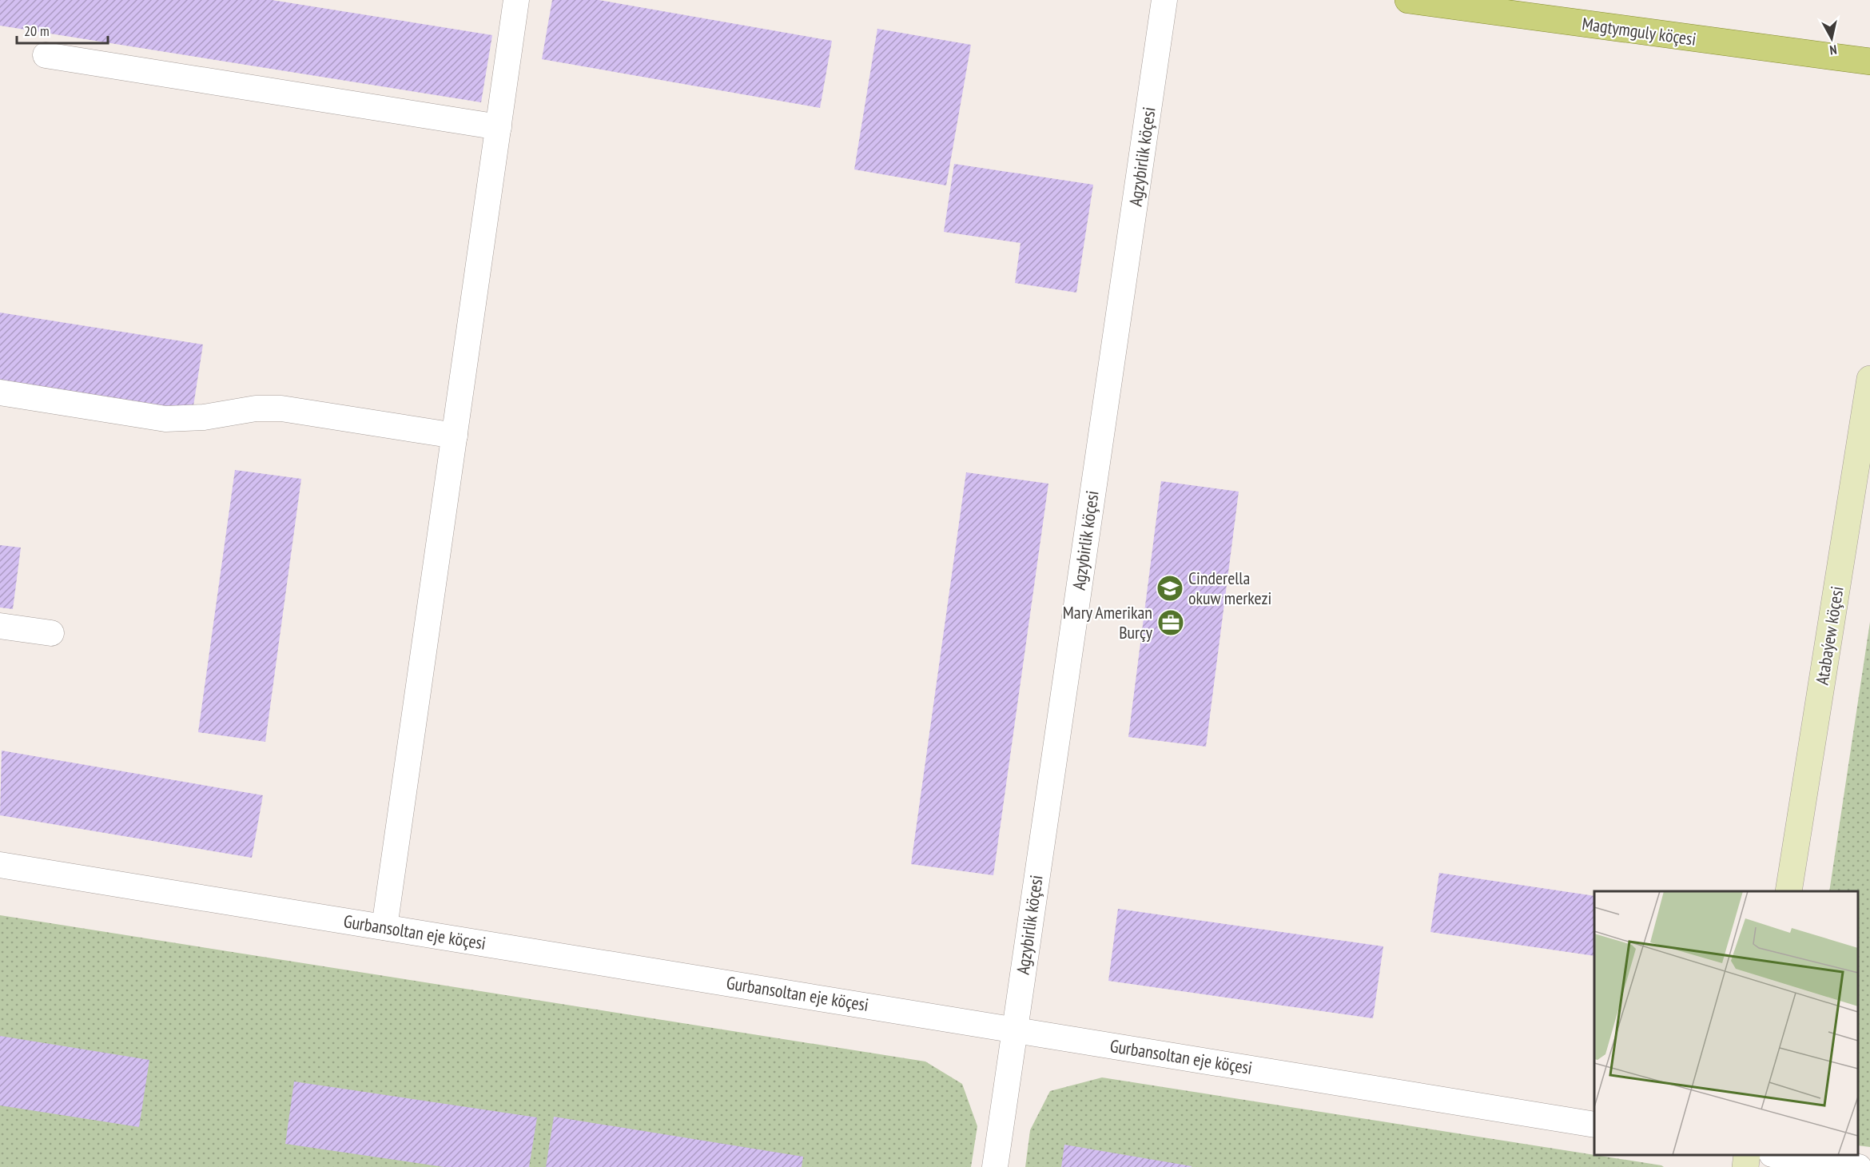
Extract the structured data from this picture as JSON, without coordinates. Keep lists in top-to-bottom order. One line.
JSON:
{"streets":{"main road":["Magtymguly köçesi","Atabaýew köçesi"],"street":["Agzybirlik köçesi","Gurbansoltan eje köçesi"]},"crossings":[["Agzybirlik köçesi","Gurbansoltan eje köçesi"]],"places":{"school or university":["Cinderella okuw merkezi"],"office":["Mary Amerikan Burçy"]},"scale_bar":"20 m","north":"bottom"}
